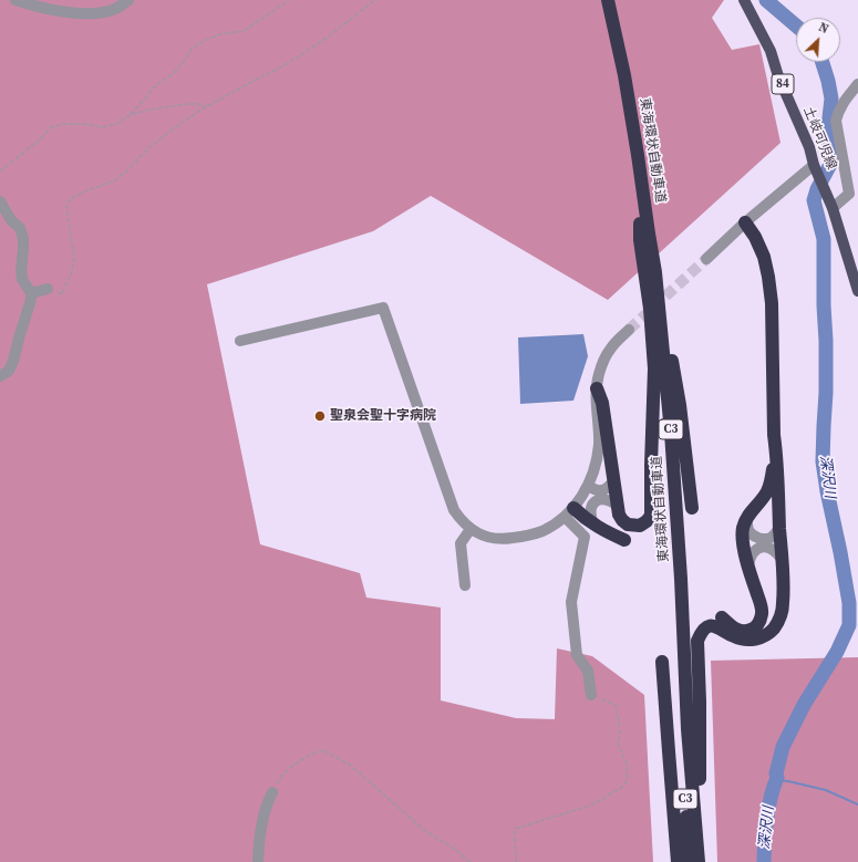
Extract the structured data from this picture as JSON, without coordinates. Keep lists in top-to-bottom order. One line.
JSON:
{"streets":{"highway":["東海環状自動車道","C3"],"main road":["84","土岐可児線"]},"water":["深沢川"],"places":["聖泉会聖十字病院"],"north":"top right"}
